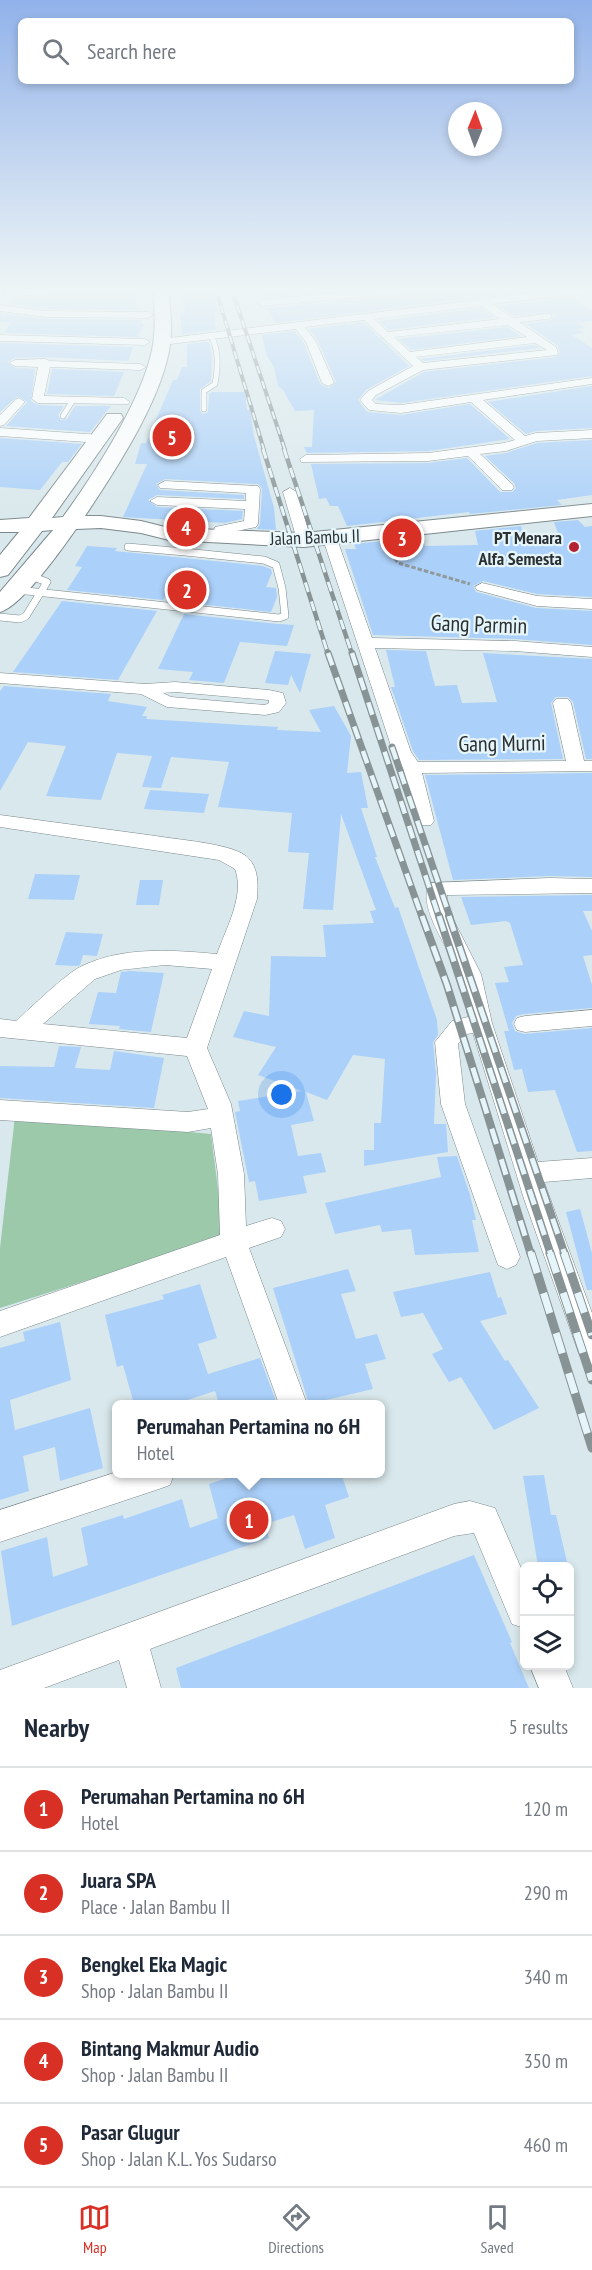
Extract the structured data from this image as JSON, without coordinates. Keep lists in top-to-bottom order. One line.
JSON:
{"streets":{"main road":["Jalan Bambu II"],"street":["Gang Parmin","Gang Murni"]},"places":["PT Menara Alfa Semesta"],"north":"top","page":{"search":"Search here","pins":["5","4","3","2","1"],"popup":["Perumahan Pertamina no 6H","Hotel"],"heading":["Nearby","5 results"],"list":[{"mark":"1","name":"Perumahan Pertamina no 6H","note":"Hotel","value":"120 m"},{"mark":"2","name":"Juara SPA","note":"Place · Jalan Bambu II","value":"290 m"},{"mark":"3","name":"Bengkel Eka Magic","note":"Shop · Jalan Bambu II","value":"340 m"},{"mark":"4","name":"Bintang Makmur Audio","note":"Shop · Jalan Bambu II","value":"350 m"},{"mark":"5","name":"Pasar Glugur","note":"Shop · Jalan K.L. Yos Sudarso","value":"460 m"}],"nav":["Map","Directions","Saved"]}}
